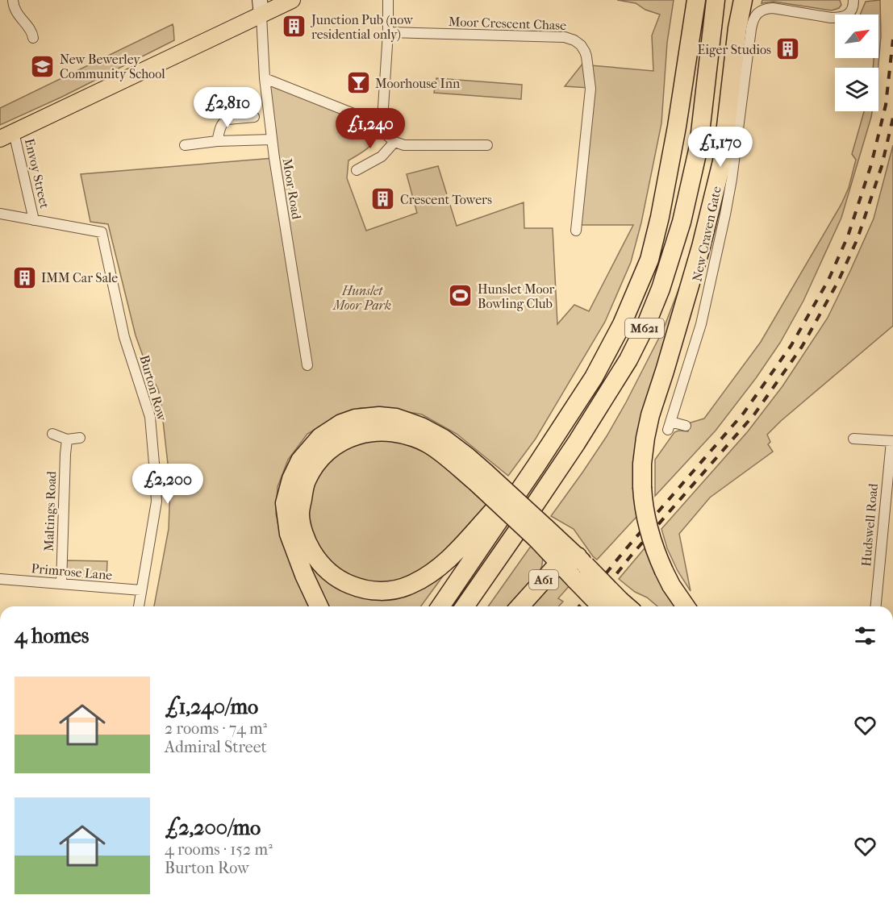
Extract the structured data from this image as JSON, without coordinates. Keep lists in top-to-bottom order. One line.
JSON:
{"streets":{"highway":["M621","A61"],"street":["Moor Crescent Chase","Envoy Street","Moor Road","New Craven Gate","Burton Row","Maltings Road","Hudswell Road","Primrose Lane"]},"crossings":[["Envoy Street","Burton Row"],["Burton Row","Primrose Lane"],["Maltings Road","Primrose Lane"]],"parks":["Hunslet Moor Park"],"places":{"building":["Junction Pub (now residential only)","Eiger Studios","Crescent Towers","IMM Car Sale"],"school or university":["New Bewerley Community School"],"bar":["Moorhouse Inn"],"sports":["Hunslet Moor Bowling Club"]},"north":"top right","page":{"price":["£2,810","£1,240","£1,170","£2,200"],"heading":"4 homes","list":[{"name":"£1,240/mo","note":"2 rooms · 74 m² · Admiral Street"},{"name":"£2,200/mo","note":"4 rooms · 152 m² · Burton Row"}]}}
